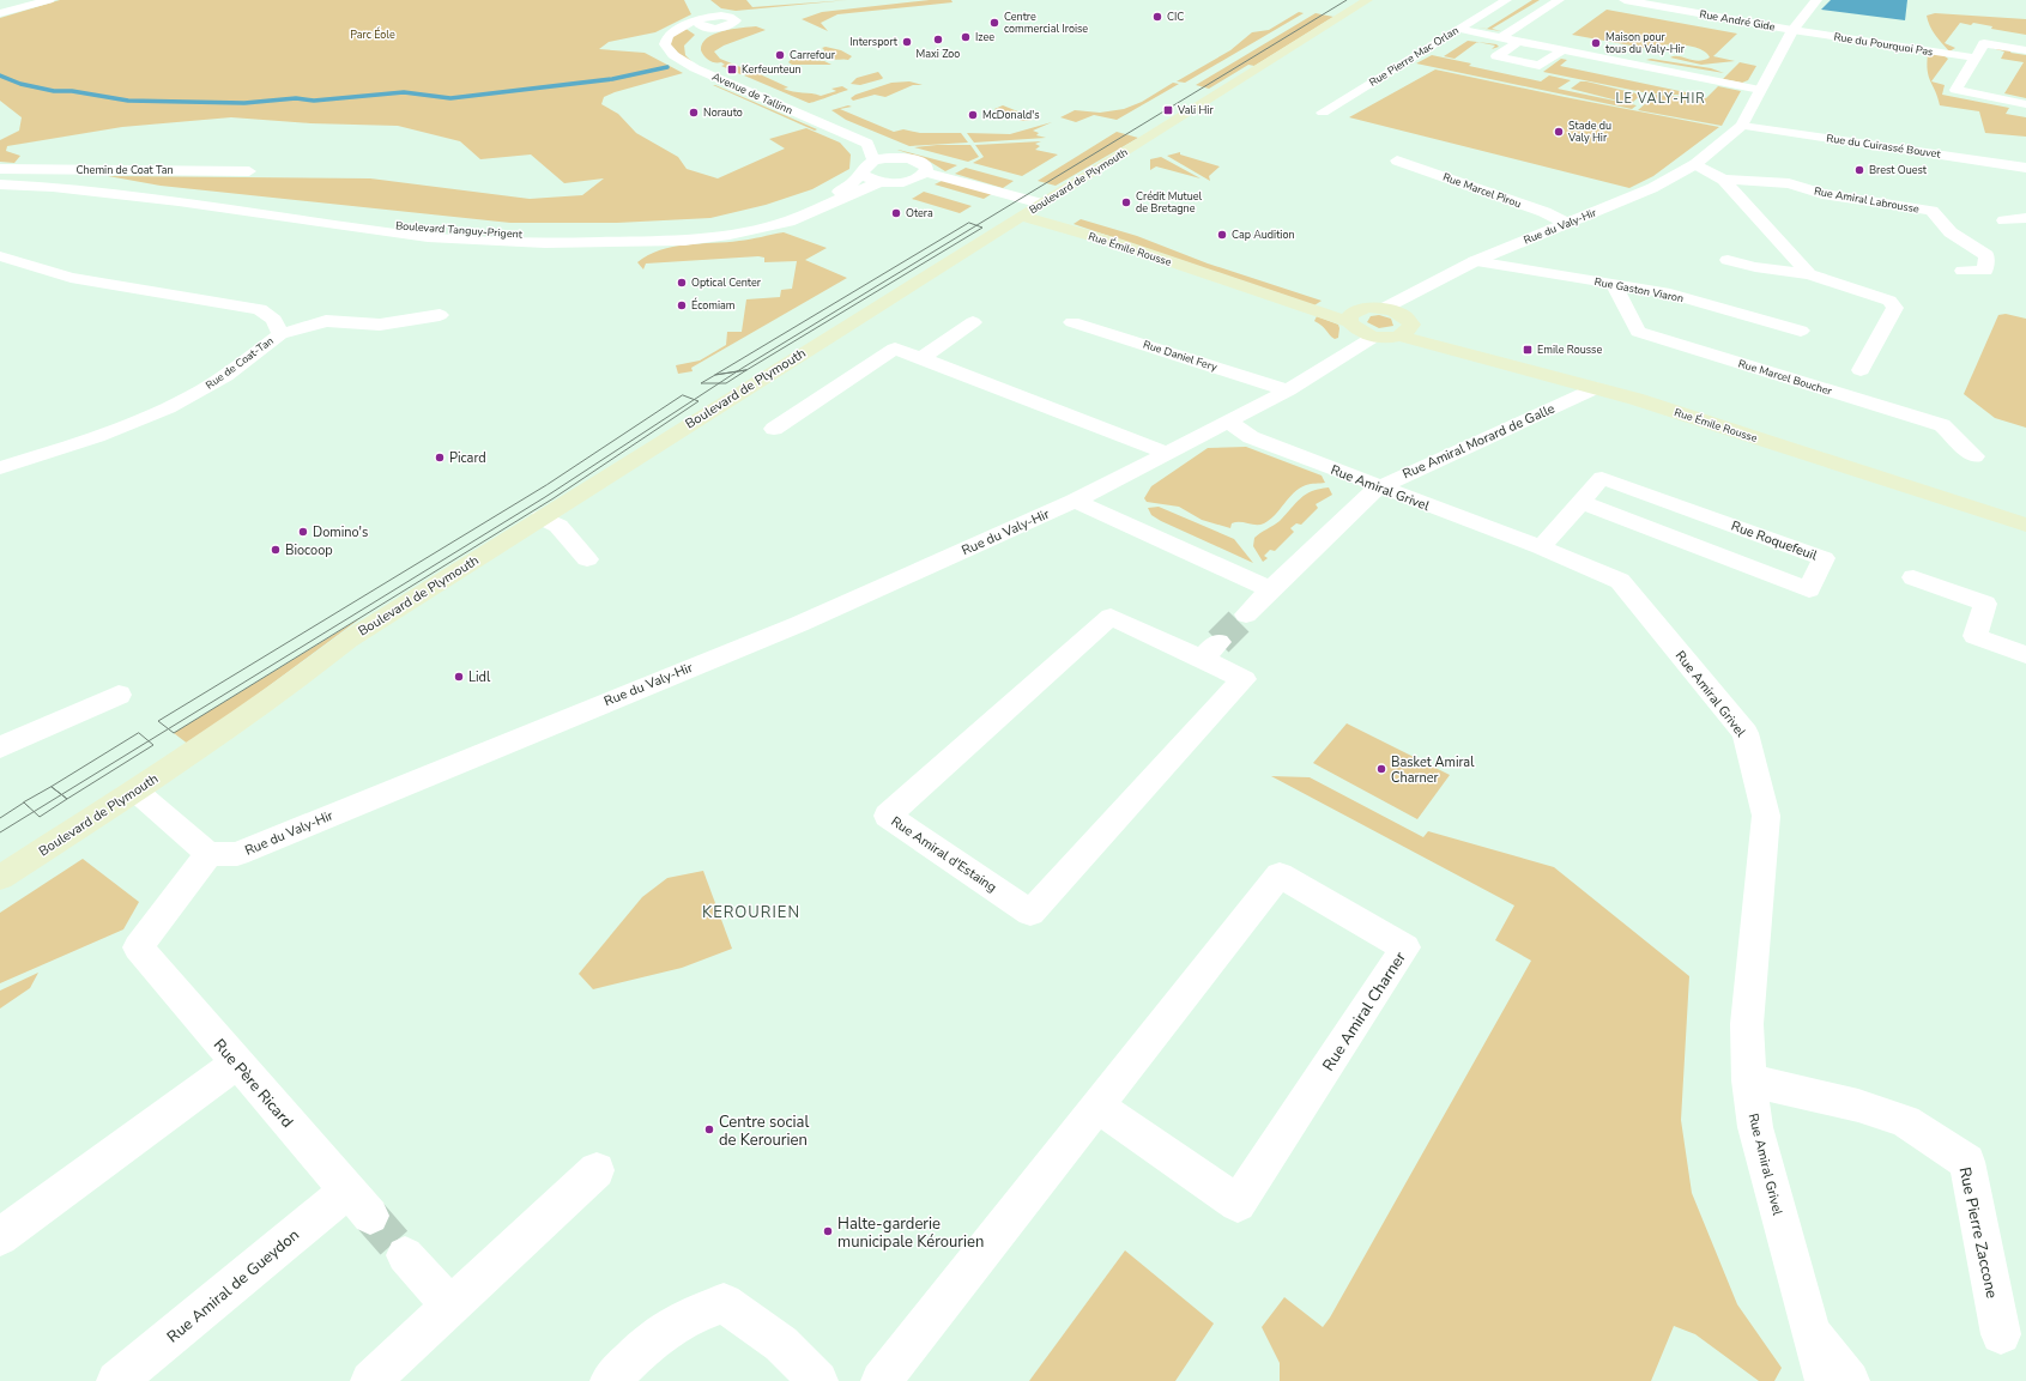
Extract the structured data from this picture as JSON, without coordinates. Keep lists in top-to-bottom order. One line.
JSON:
{"streets":{"main road":["Boulevard de Plymouth","Rue Émile Rousse"],"street":["Rue André Gide","Rue du Pourquoi Pas","Rue Pierre Mac Orlan","Avenue de Tallinn","Rue du Cuirassé Bouvet","Chemin de Coat Tan","Rue Marcel Pirou","Rue Amiral Labrousse","Rue du Valy-Hir","Boulevard Tanguy-Prigent","Rue Gaston Viaron","Rue Daniel Fery","Rue de Coat-Tan","Rue Marcel Boucher","Rue Amiral Morard de Galle","Rue Amiral Grivel","Rue Roquefeuil","Rue Amiral d'Estaing","Rue Amiral Charner","Rue Père Ricard","Rue Pierre Zaccone","Rue Amiral de Gueydon"]},"crossings":[["Rue André Gide","Rue du Pourquoi Pas"],["Rue du Cuirassé Bouvet","Rue du Valy-Hir"],["Boulevard de Plymouth","Rue Émile Rousse"],["Rue Marcel Pirou","Rue du Valy-Hir"],["Rue du Valy-Hir","Rue Émile Rousse"],["Rue du Valy-Hir","Rue Gaston Viaron"],["Rue du Valy-Hir","Rue Daniel Fery"],["Rue du Valy-Hir","Rue Amiral Grivel"],["Rue du Valy-Hir","Rue Père Ricard"],["Rue Émile Rousse","Rue Amiral Morard de Galle"],["Rue Gaston Viaron","Rue Marcel Boucher"],["Rue Amiral Morard de Galle","Rue Amiral Grivel"],["Rue Amiral Grivel","Rue Roquefeuil"],["Rue Amiral Grivel","Rue Pierre Zaccone"],["Rue Père Ricard","Rue Amiral de Gueydon"]],"districts":["LE VALY-HIR","KEROURIEN"],"parks":["Parc Éole"],"places":{"other":["CIC","Centre commercial Iroise","Izee","Maxi Zoo","Intersport","Maison pour tous du Valy-Hir","Carrefour","Norauto","McDonald's","Stade du Valy Hir","Brest Ouest","Crédit Mutuel de Bretagne","Otera","Cap Audition","Optical Center","Écomiam","Picard","Domino's","Biocoop","Lidl","Basket Amiral Charner","Centre social de Kerourien","Halte-garderie municipale Kérourien"],"transit":["Kerfeunteun","Vali Hir","Emile Rousse"]}}
